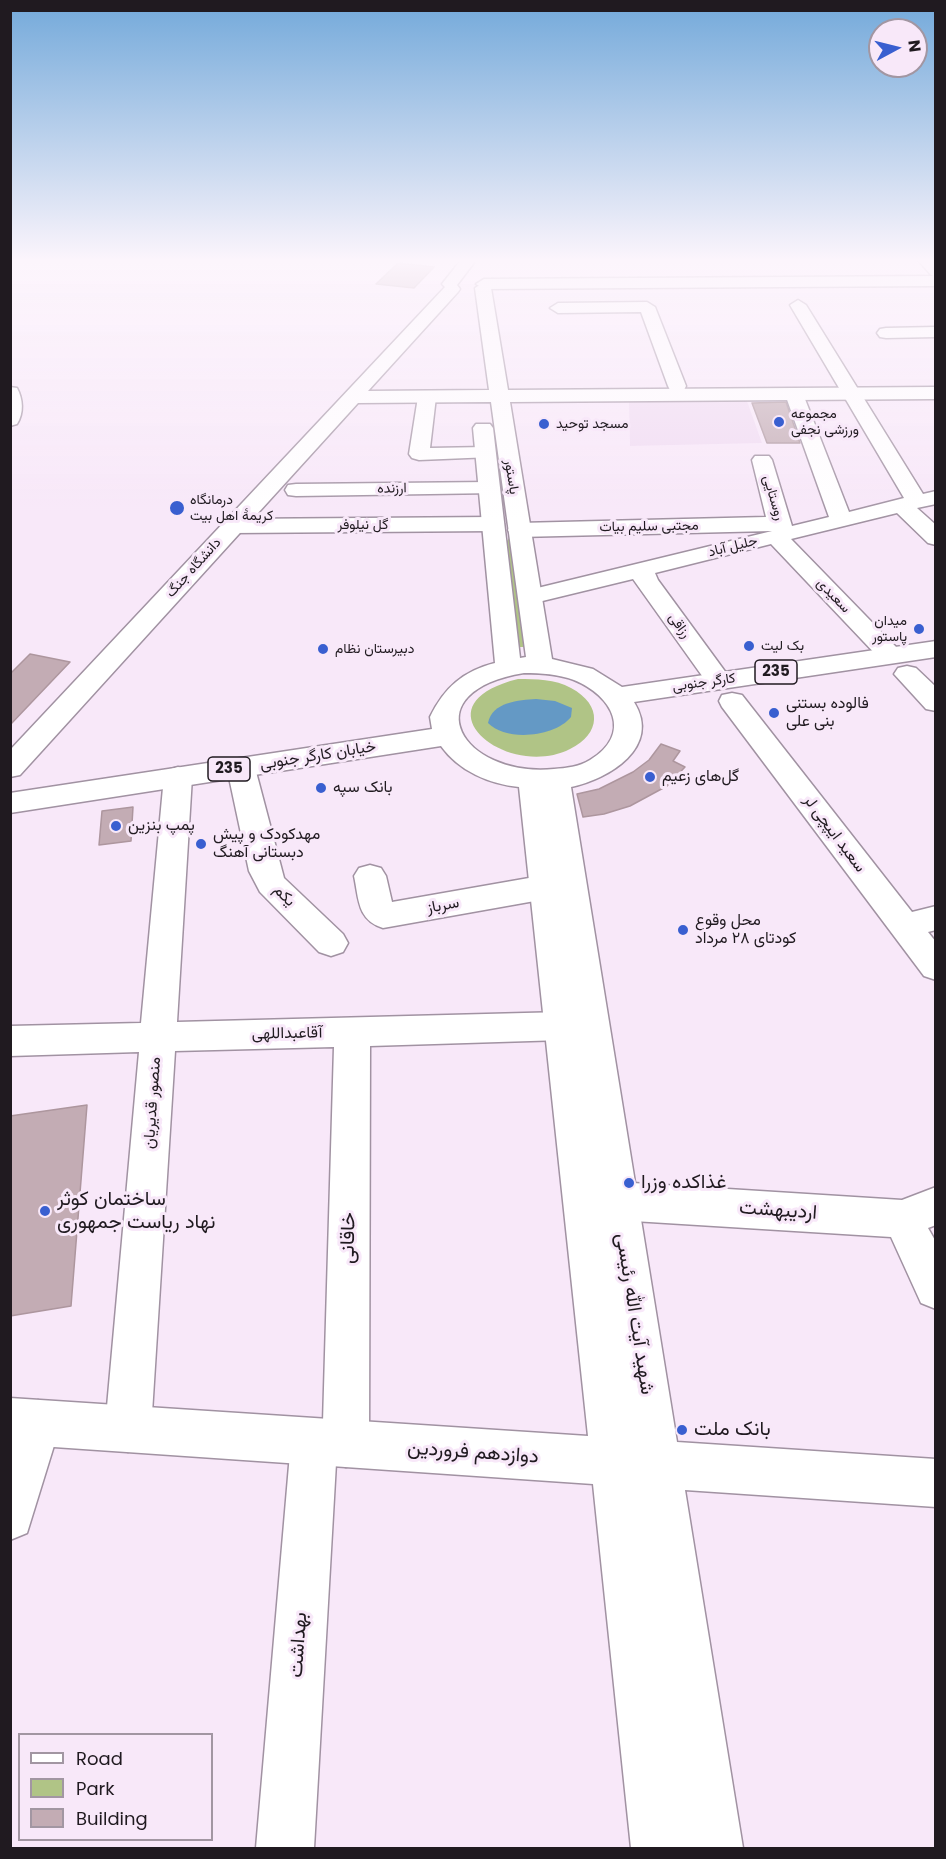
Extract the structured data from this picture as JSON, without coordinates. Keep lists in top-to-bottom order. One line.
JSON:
{"streets":{"main road":["پاستور","ارزنده","روستایی","گل نیلوفر","مجتبی سلیم بیات","جلیل آباد","دانشگاه جنگ","سعیدی","رزاقی","235","کارگر جنوبی","خیابان کارگر جنوبی","سعید ایپچی لر","یکم","سرباز","آقاعبداللهی","منصور قدیریان","اردیبهشت","خاقانی","شهید آیت الله رئیسی","دوازدهم فروردین","بهداشت"]},"crossings":[["پاستور","ارزنده"],["پاستور","گل نیلوفر"],["پاستور","مجتبی سلیم بیات"],["پاستور","جلیل آباد"],["پاستور","کارگر جنوبی"],["پاستور","خیابان کارگر جنوبی"],["پاستور","شهید آیت الله رئیسی"],["ارزنده","گل نیلوفر"],["روستایی","مجتبی سلیم بیات"],["روستایی","جلیل آباد"],["روستایی","سعیدی"],["گل نیلوفر","دانشگاه جنگ"],["مجتبی سلیم بیات","جلیل آباد"],["مجتبی سلیم بیات","سعیدی"],["جلیل آباد","سعیدی"],["جلیل آباد","رزاقی"],["سعیدی","کارگر جنوبی"],["رزاقی","کارگر جنوبی"],["رزاقی","سعید ایپچی لر"],["کارگر جنوبی","خیابان کارگر جنوبی"],["کارگر جنوبی","سعید ایپچی لر"],["کارگر جنوبی","شهید آیت الله رئیسی"],["خیابان کارگر جنوبی","یکم"],["خیابان کارگر جنوبی","منصور قدیریان"],["خیابان کارگر جنوبی","شهید آیت الله رئیسی"],["سرباز","شهید آیت الله رئیسی"],["آقاعبداللهی","منصور قدیریان"],["آقاعبداللهی","خاقانی"],["آقاعبداللهی","شهید آیت الله رئیسی"],["منصور قدیریان","دوازدهم فروردین"],["اردیبهشت","شهید آیت الله رئیسی"],["خاقانی","دوازدهم فروردین"],["خاقانی","بهداشت"],["شهید آیت الله رئیسی","دوازدهم فروردین"],["دوازدهم فروردین","بهداشت"]],"places":["مجموعه ورزشی نجفی","مسجد توحید","درمانگاه کریمهٔ اهل بیت","میدان پاستور","بک لیت","دبیرستان نظام","فالوده بستنی بنی علی","گل‌های زعیم","بانک سپه","پمپ بنزین","مهدکودک و پیش دبستانی آهنگ","محل وقوع کودتای ۲۸ مرداد","غذاکده وزرا","ساختمان کوثر نهاد ریاست جمهوری","بانک ملت"],"legend":["Road","Park","Building"],"north":"right"}
